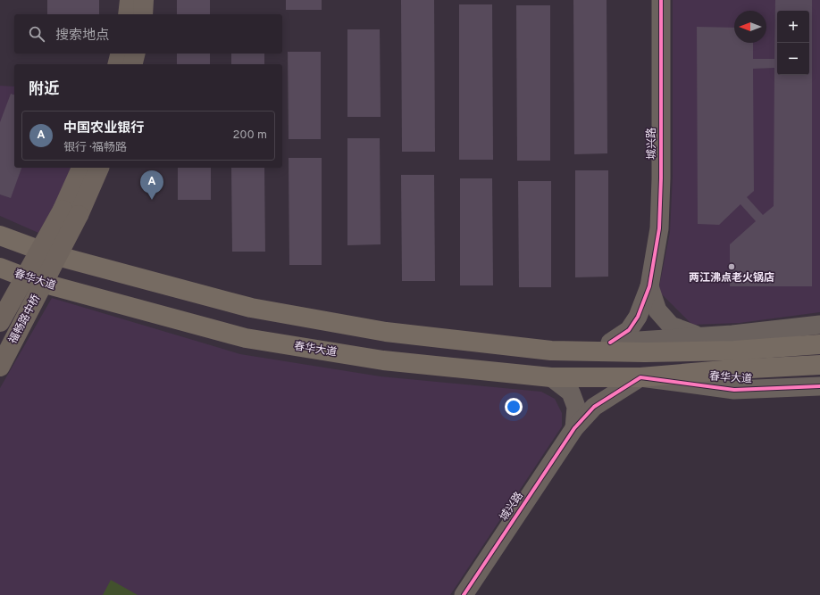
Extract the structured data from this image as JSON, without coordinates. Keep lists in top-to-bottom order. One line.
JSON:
{"streets":{"main road":["春华大道","福畅路中桥"],"street":["城兴路"]},"crossings":[["城兴路","春华大道"]],"places":["两江沸点老火锅店"],"north":"left","page":{"map_buttons":["+","−"],"search":"搜索地点","heading":"附近","list":[{"mark":"A","name":"中国农业银行","note":"银行 · 福畅路","value":"200 m"}],"pins":"A"}}
